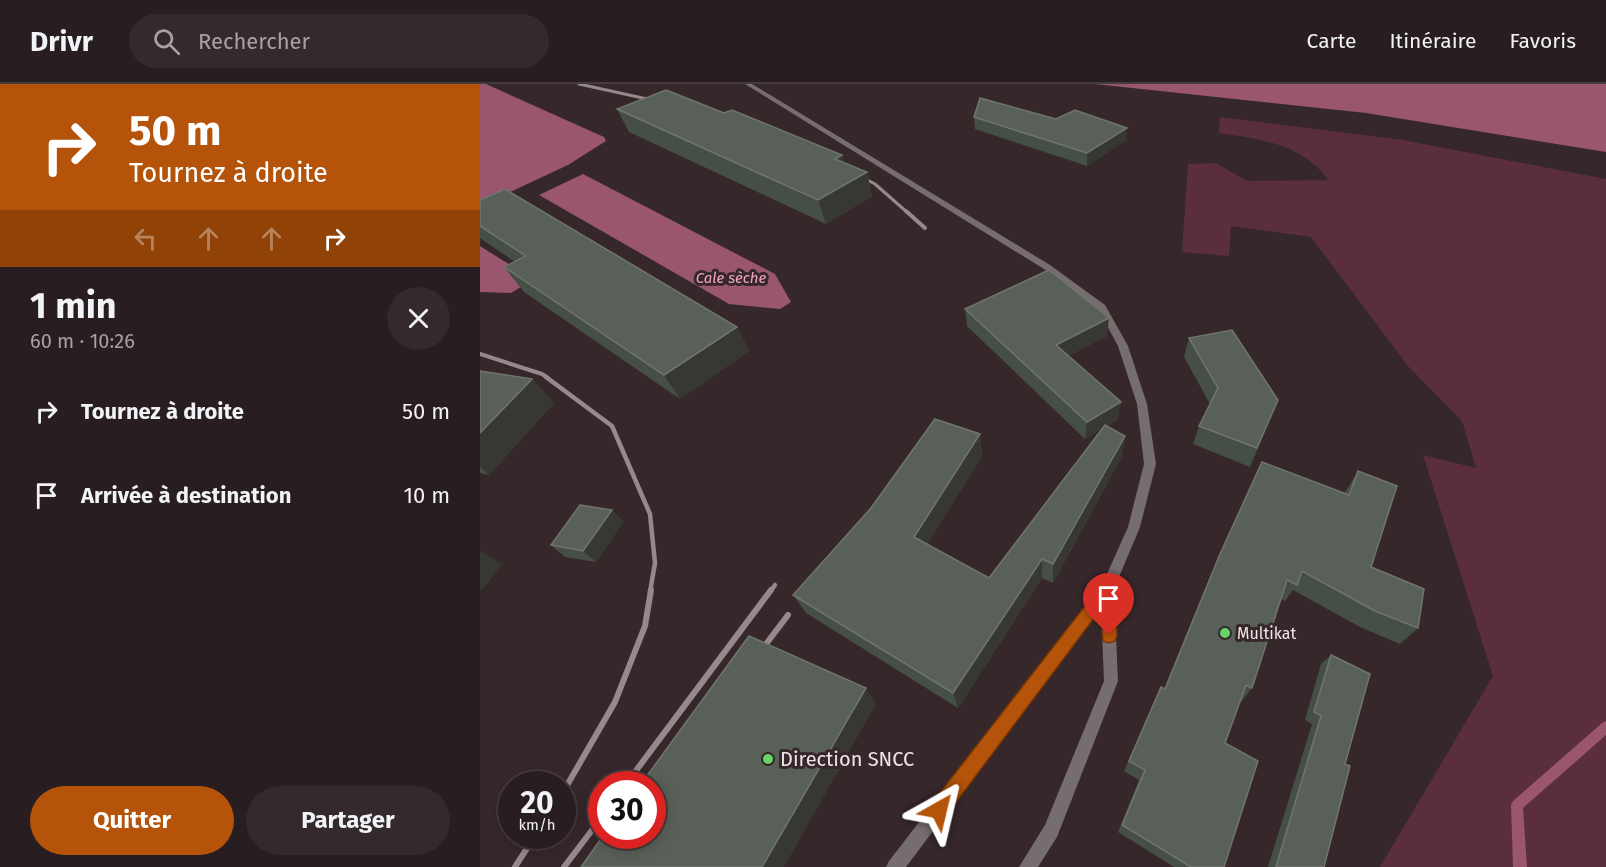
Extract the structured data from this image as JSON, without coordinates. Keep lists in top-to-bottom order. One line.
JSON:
{"water":["Cale sèche"],"places":["Multikat","Direction SNCC"],"page":{"header":"Drivr","search":"Rechercher","nav":["Carte","Itinéraire","Favoris"],"turn":["50 m","Tournez à droite"],"heading":["1 min","60 m · 10:26"],"list":[{"name":"Tournez à droite","value":"50 m"},{"name":"Arrivée à destination","value":"10 m"}],"speed":"20 km/h","limit":"30","buttons":["Quitter","Partager"]}}
